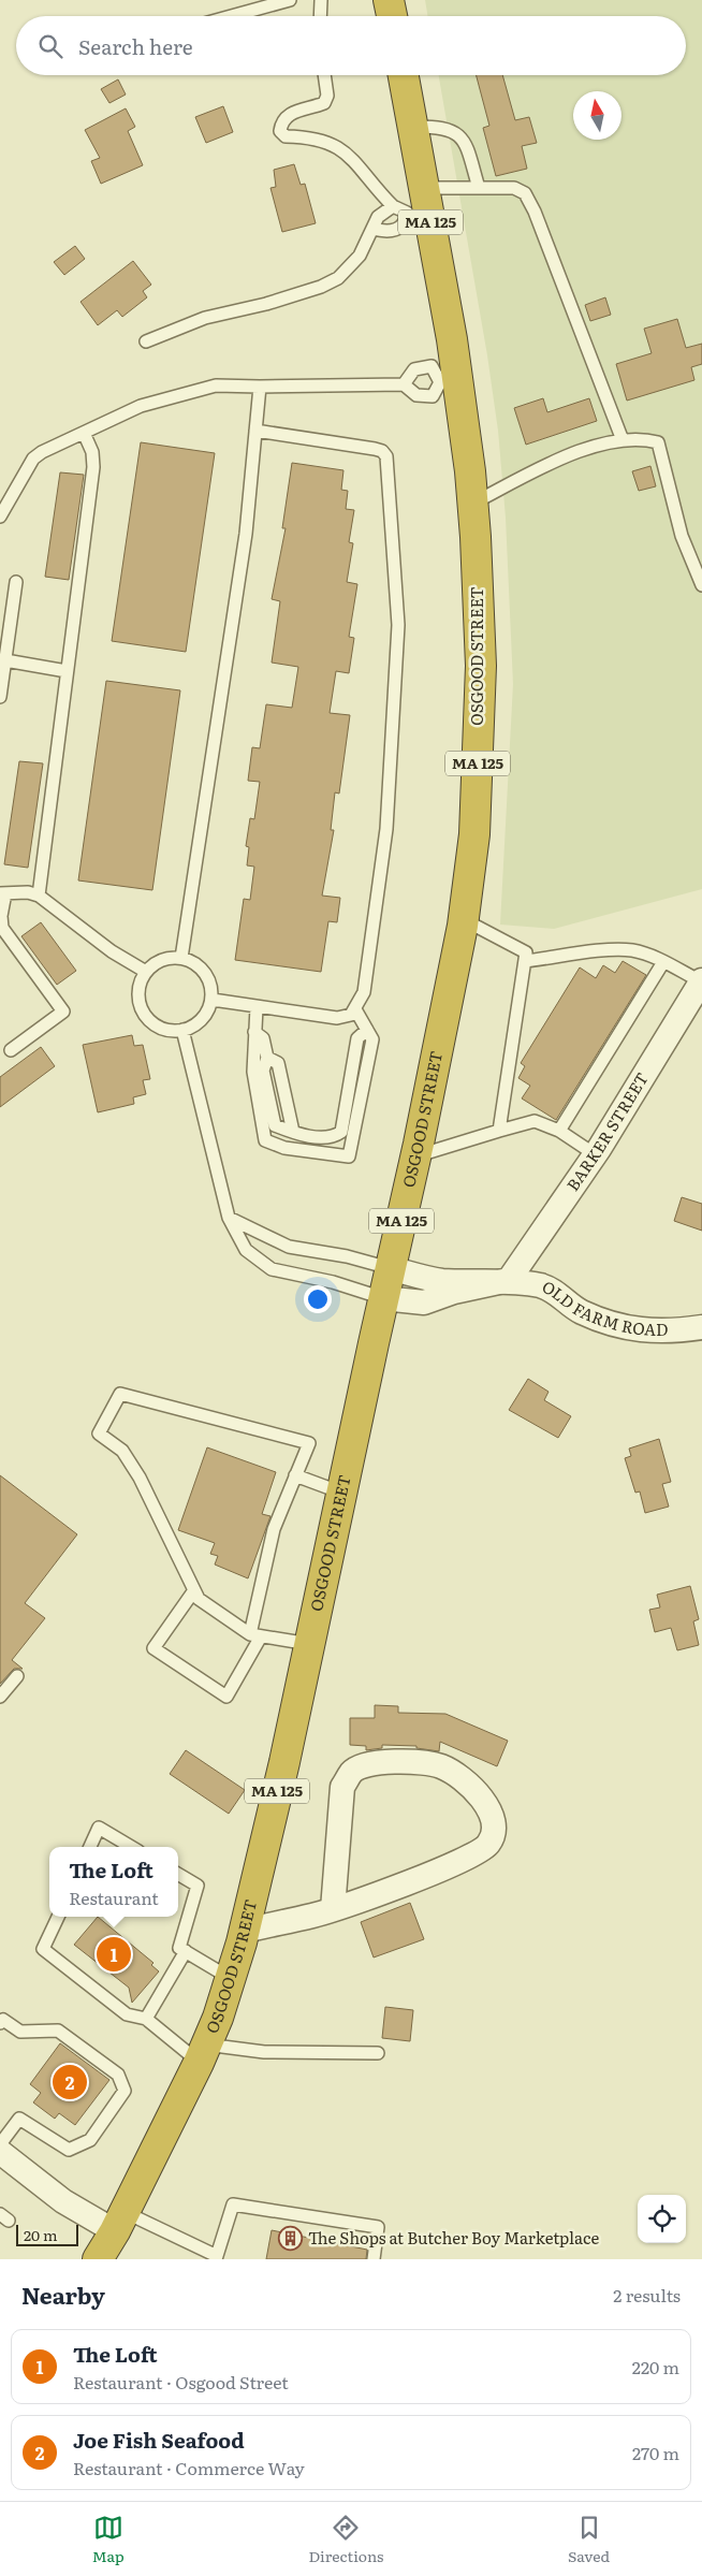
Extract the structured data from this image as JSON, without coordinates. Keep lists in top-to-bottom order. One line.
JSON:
{"streets":{"highway":["MA 125","OSGOOD STREET"],"street":["BARKER STREET","OLD FARM ROAD"]},"crossings":[["BARKER STREET","OLD FARM ROAD"]],"places":{"building":["The Shops at Butcher Boy Marketplace"]},"scale_bar":"20 m","north":"top","page":{"search":"Search here","popup":["The Loft","Restaurant"],"pins":["1","2"],"scale":"20 m","heading":["Nearby","2 results"],"list":[{"mark":"1","name":"The Loft","note":"Restaurant · Osgood Street","value":"220 m"},{"mark":"2","name":"Joe Fish Seafood","note":"Restaurant · Commerce Way","value":"270 m"}],"nav":["Map","Directions","Saved"]}}
